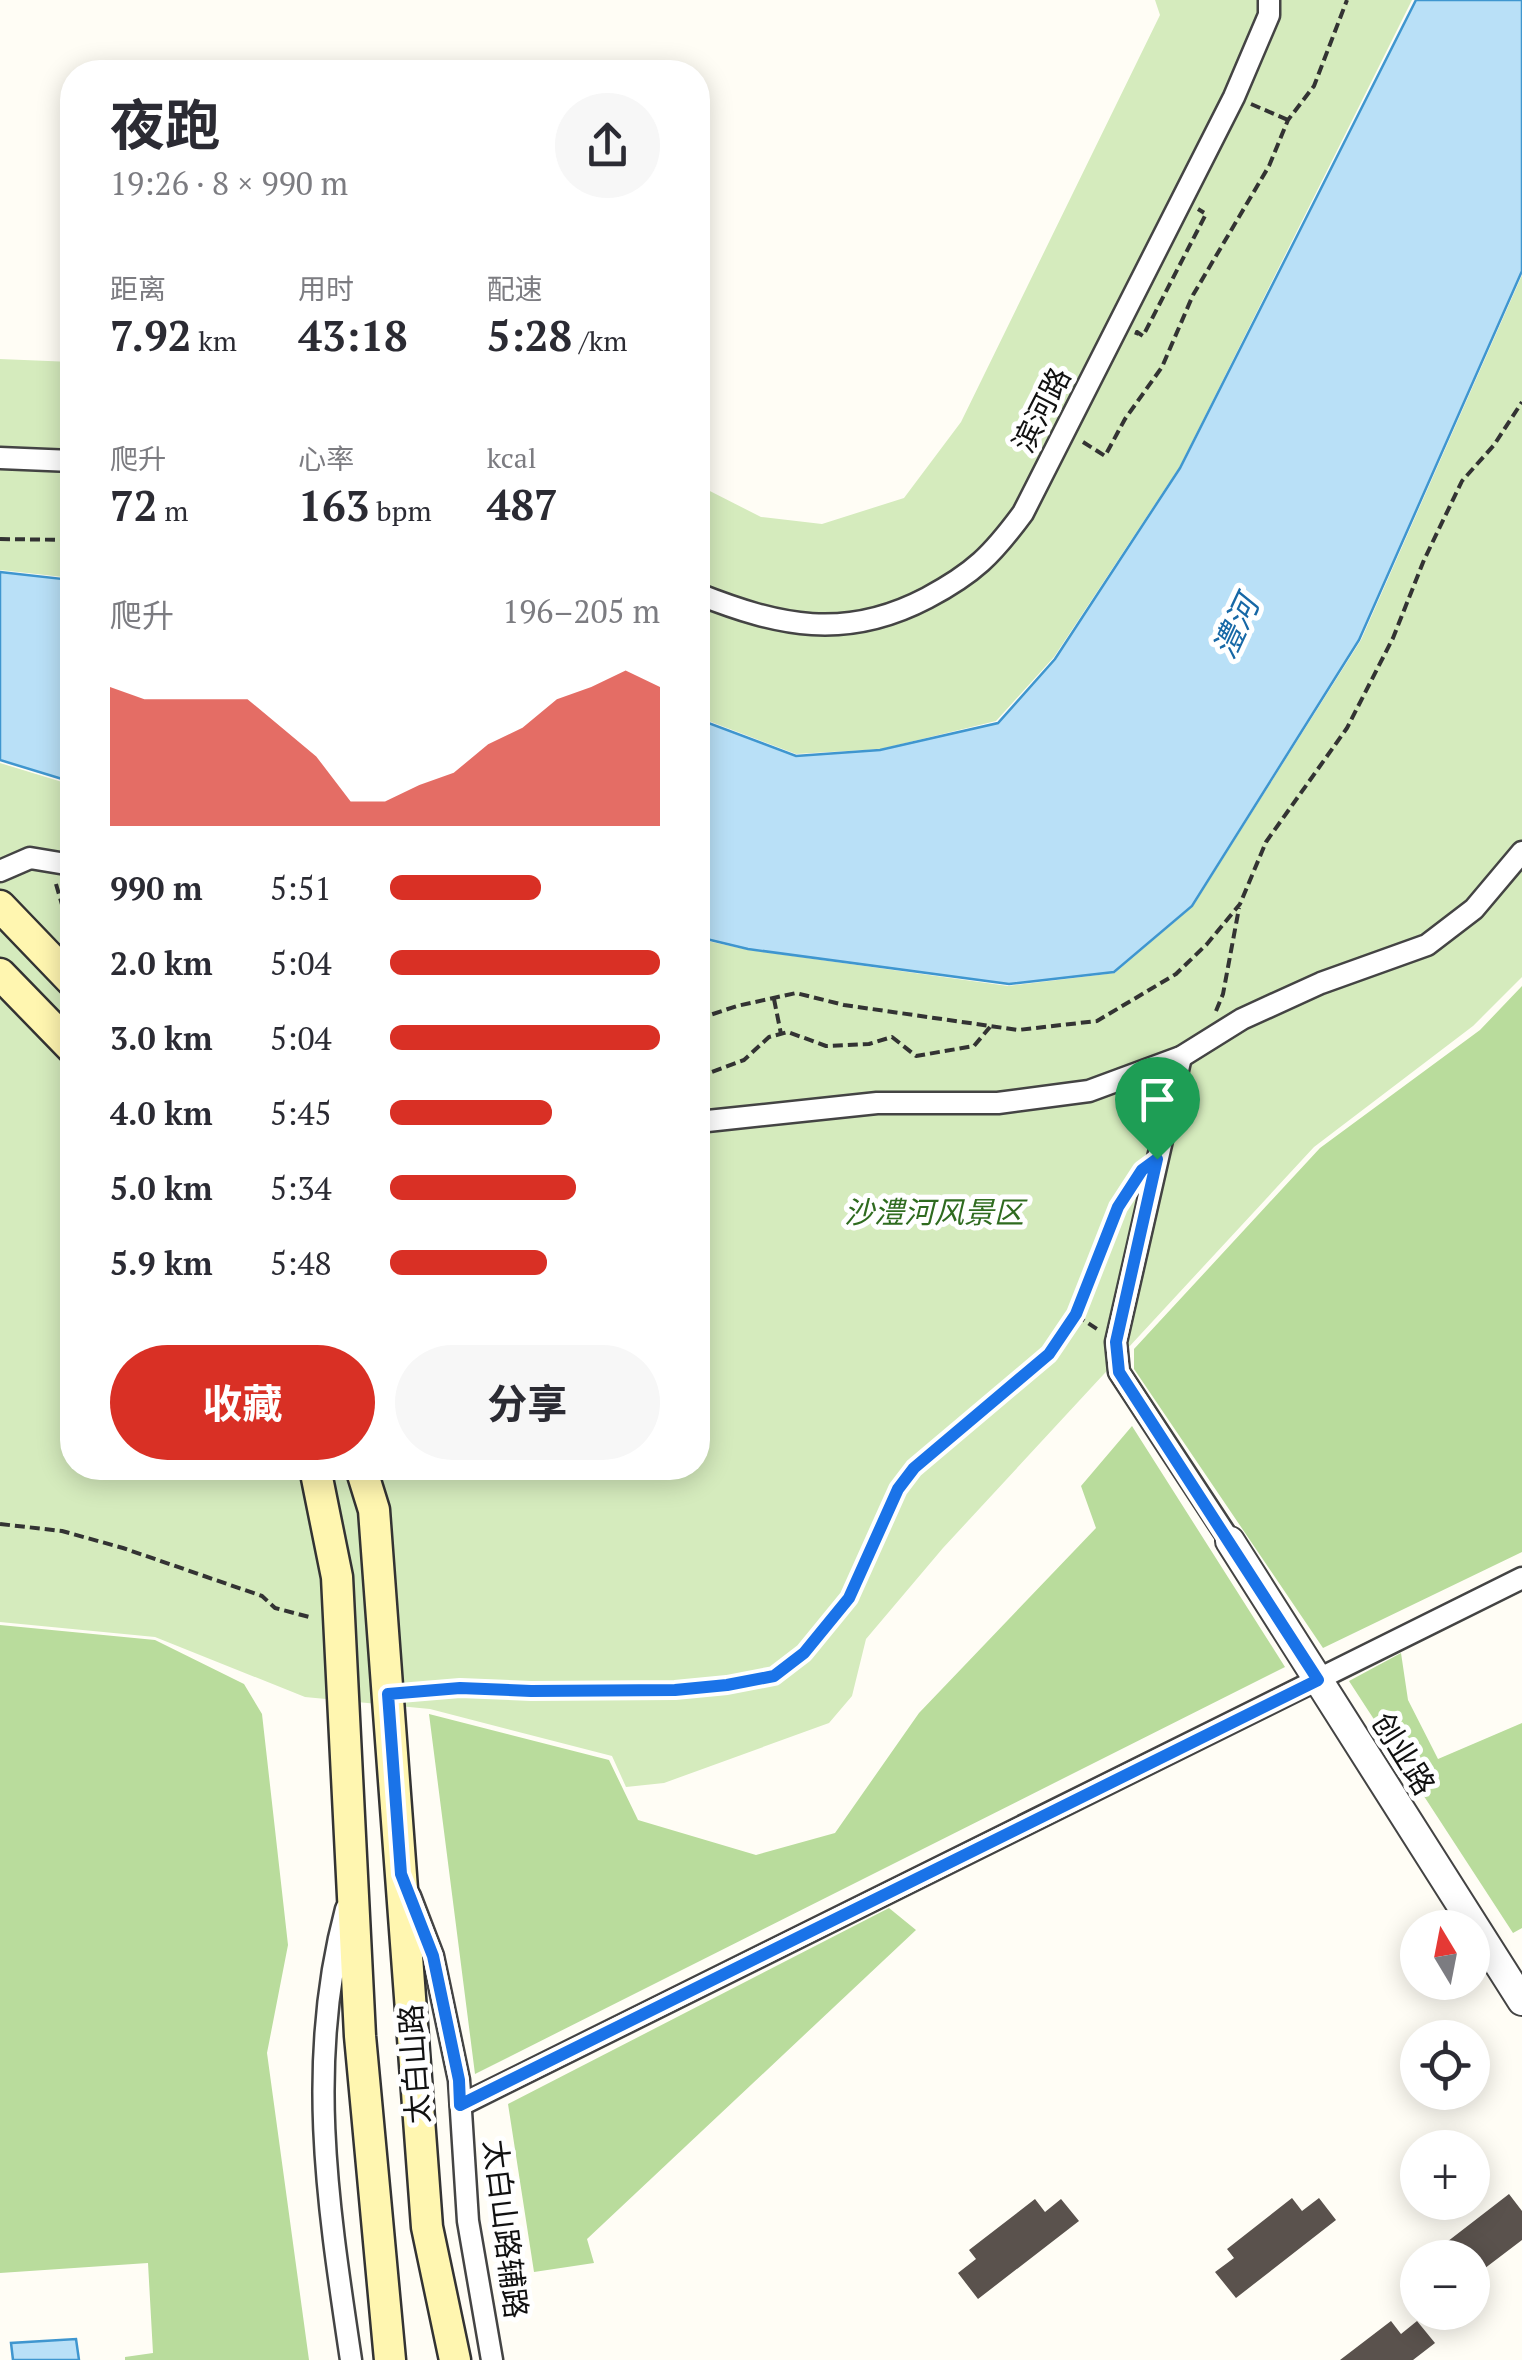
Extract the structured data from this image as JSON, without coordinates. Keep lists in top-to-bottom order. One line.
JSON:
{"streets":{"main road":["太白山路"],"street":["滨河路","创业路","太白山路辅路"]},"crossings":[["太白山路","太白山路辅路"]],"water":["澧河"],"parks":["沙澧河风景区"],"north":"top","page":{"heading":["夜跑","19:26 · 8 × 990 m"],"stats":[["距离","7.92 km"],["用时","43:18"],["配速","5:28 /km"],["爬升","72 m"],["心率","163 bpm"],["kcal","487"]],"chart":["爬升","196–205 m"],"list":[{"name":"990 m","note":"5:51"},{"name":"2.0 km","note":"5:04"},{"name":"3.0 km","note":"5:04"},{"name":"4.0 km","note":"5:45"},{"name":"5.0 km","note":"5:34"},{"name":"5.9 km","note":"5:48"}],"buttons":["收藏","分享"],"map_buttons":["+","−"]}}
